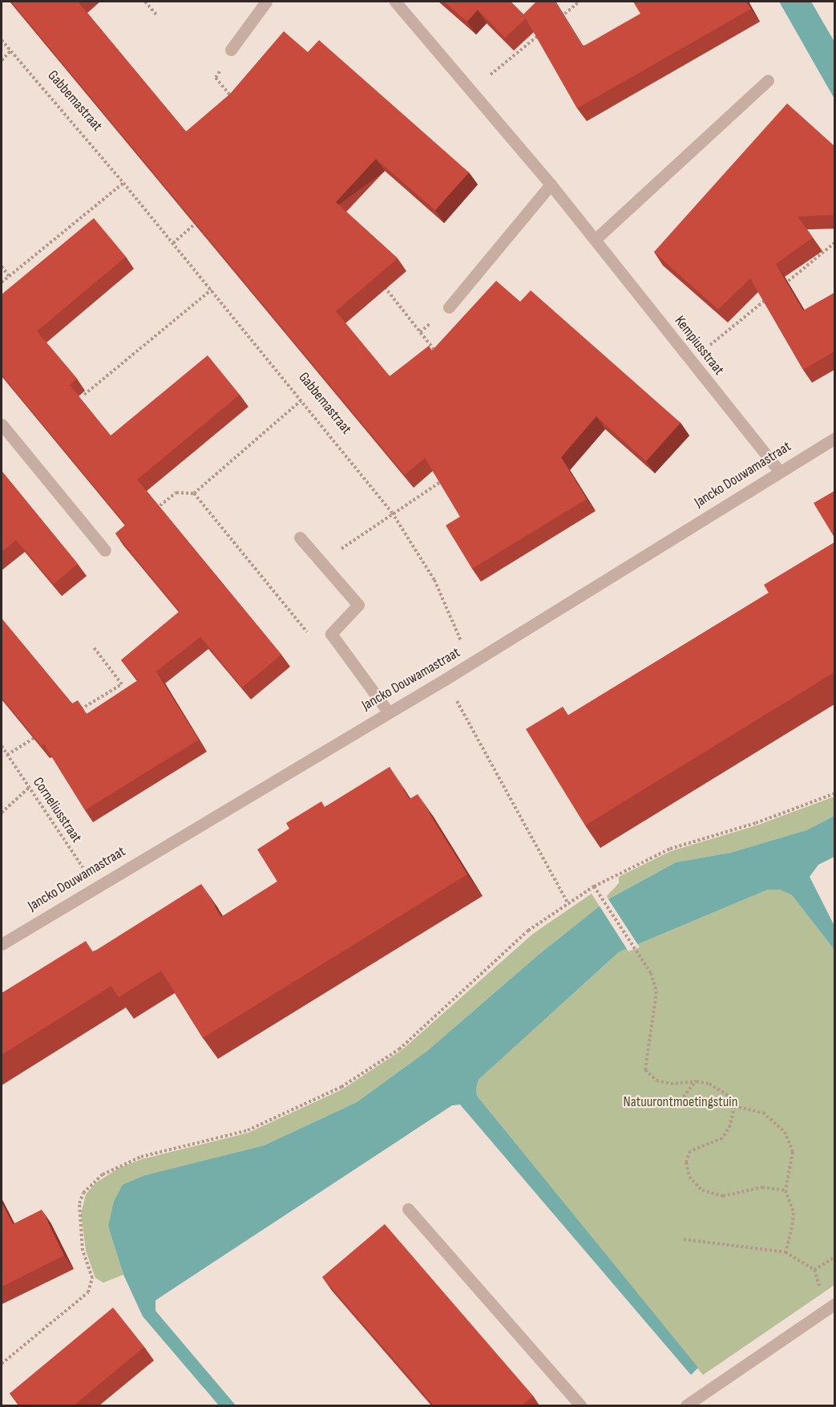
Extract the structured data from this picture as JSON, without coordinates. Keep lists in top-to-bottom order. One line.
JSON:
{"streets":{"street":["Kempiusstraat","Jancko Douwamastraat"],"path":["Gabbemastraat","Corneliusstraat"]},"crossings":[["Gabbemastraat","Jancko Douwamastraat"],["Kempiusstraat","Jancko Douwamastraat"],["Jancko Douwamastraat","Corneliusstraat"]],"parks":["Natuurontmoetingstuin"]}
